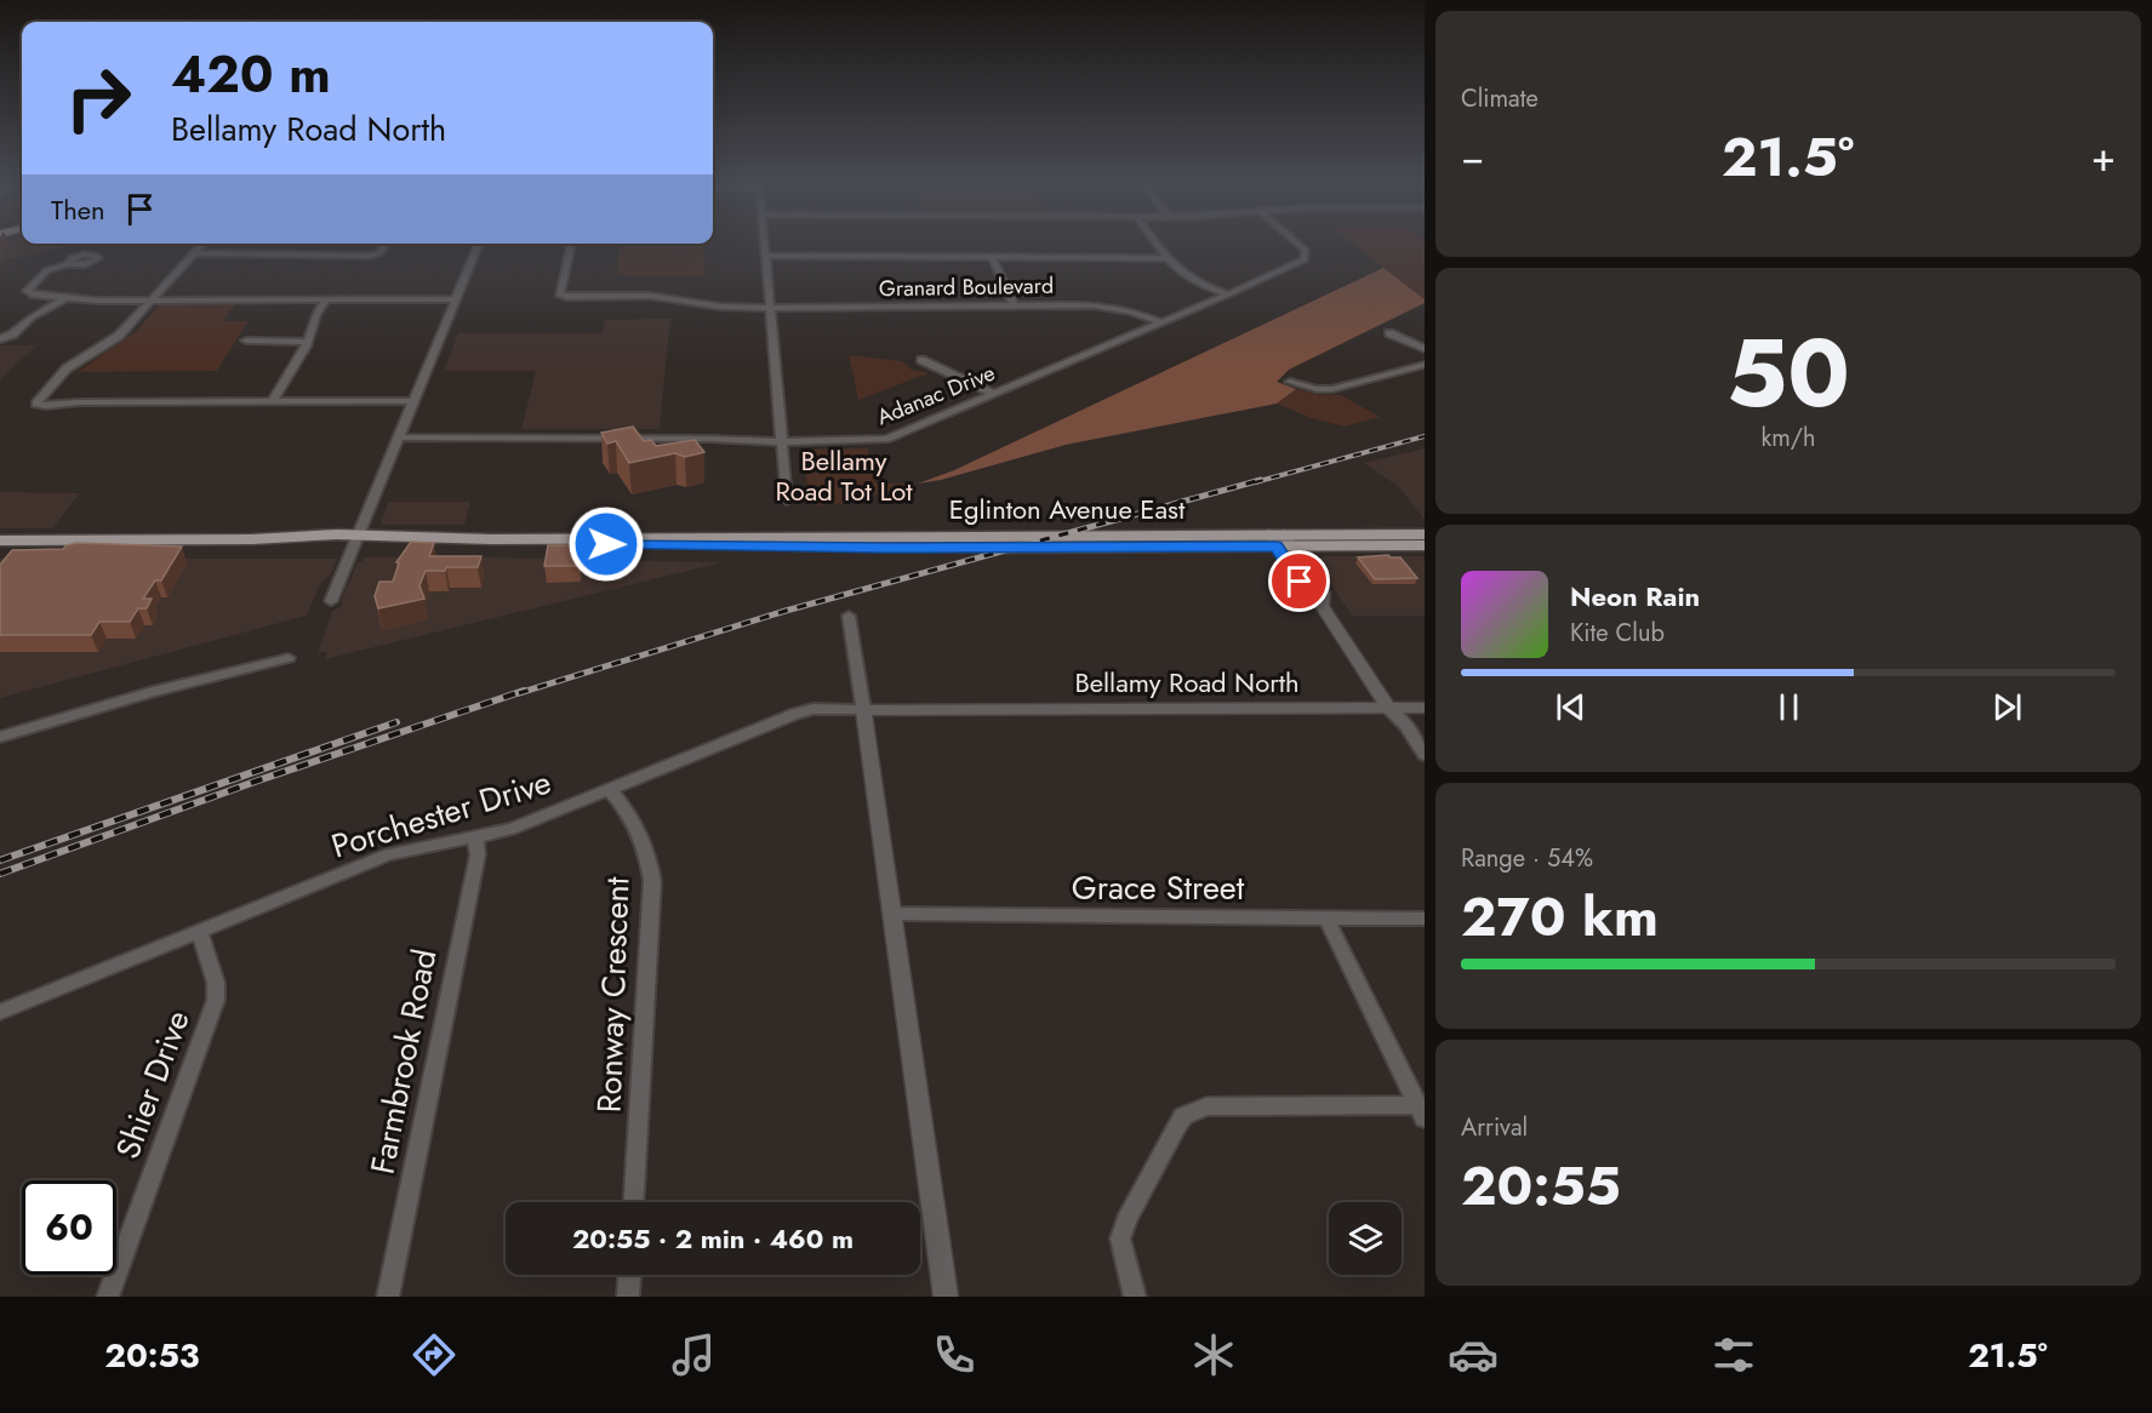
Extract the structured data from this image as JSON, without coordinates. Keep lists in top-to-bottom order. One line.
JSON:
{"streets":{"main road":["Eglinton Avenue East"],"street":["Granard Boulevard","Adanac Drive","Bellamy Road North","Porchester Drive","Grace Street","Ronway Crescent","Farmbrook Road","Shier Drive"]},"crossings":[["Granard Boulevard","Adanac Drive"],["Bellamy Road North","Porchester Drive"],["Porchester Drive","Ronway Crescent"],["Porchester Drive","Farmbrook Road"],["Porchester Drive","Shier Drive"]],"parks":["Bellamy Road Tot Lot"],"page":{"tile":["Climate",["50","km/h"],["Range · 54%","270 km"],["Arrival","20:55"]],"turn":["420 m","Bellamy Road North"],"heat":["−","21.5°","+"],"then":"Then","song":["Neon Rain","Kite Club"],"limit":"60","trip":"20:55 · 2 min · 460 m","tabs":["20:53","21.5°"]}}
